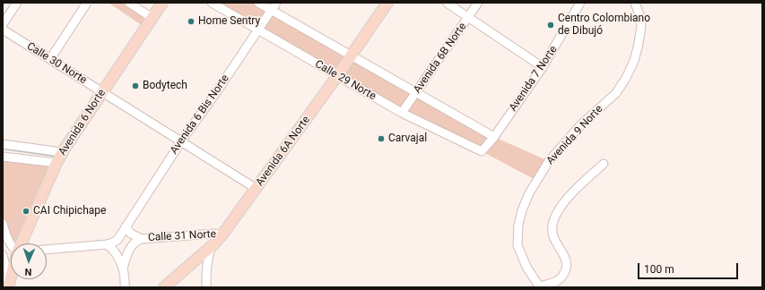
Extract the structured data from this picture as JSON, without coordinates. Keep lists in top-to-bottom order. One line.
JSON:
{"streets":{"main road":["Avenida 6 Norte","Avenida 6A Norte"],"street":["Avenida 6B Norte","Calle 30 Norte","Avenida 7 Norte","Calle 29 Norte","Avenida 6 Bis Norte","Avenida 9 Norte","Calle 31 Norte"]},"crossings":[["Avenida 6B Norte","Calle 29 Norte"],["Calle 30 Norte","Avenida 6 Bis Norte"],["Calle 30 Norte","Avenida 6 Norte"],["Calle 30 Norte","Avenida 6A Norte"],["Avenida 7 Norte","Calle 29 Norte"],["Calle 29 Norte","Avenida 6 Bis Norte"],["Calle 29 Norte","Avenida 6A Norte"],["Avenida 6A Norte","Calle 31 Norte"]],"places":["Home Sentry","Centro Colombiano de Dibujó","Bodytech","Carvajal","CAI Chipichape"],"scale_bar":"100 m","north":"bottom"}
